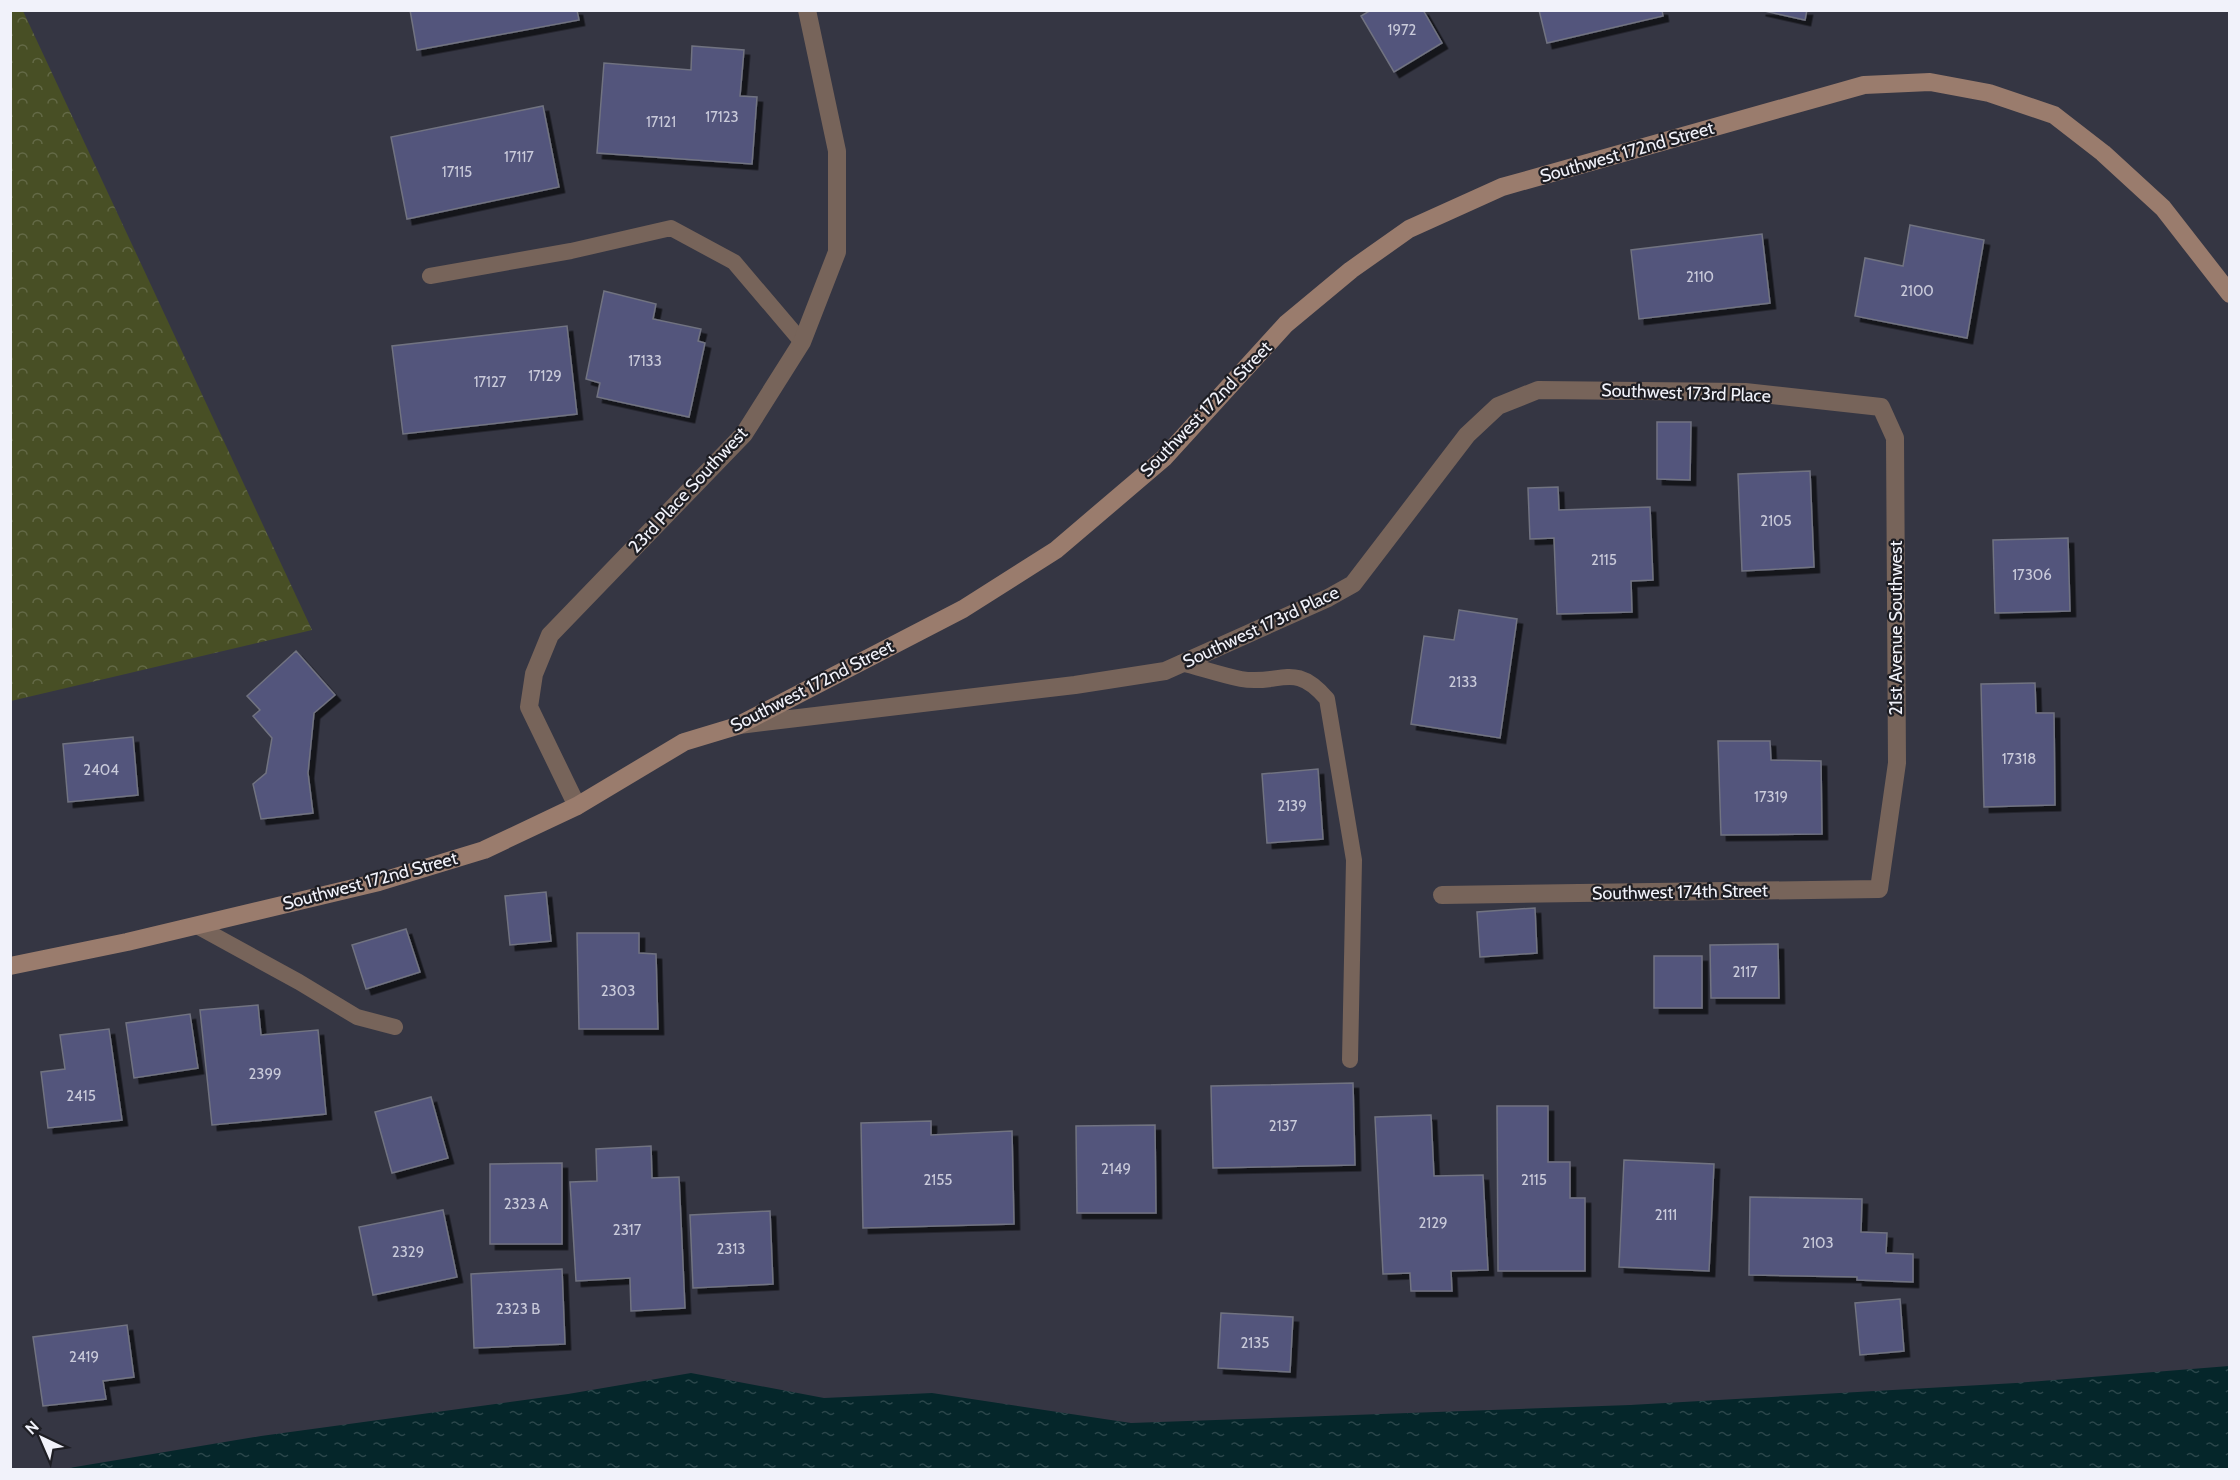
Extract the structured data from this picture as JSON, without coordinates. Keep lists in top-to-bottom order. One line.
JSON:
{"streets":{"street":["Southwest 172nd Street","Southwest 173rd Place","23rd Place Southwest","21st Avenue Southwest","Southwest 174th Street"]},"crossings":[["Southwest 172nd Street","Southwest 173rd Place"],["Southwest 172nd Street","23rd Place Southwest"],["Southwest 173rd Place","21st Avenue Southwest"],["21st Avenue Southwest","Southwest 174th Street"]],"house_numbers":["1972","17123","17121","17117","17115","2110","2100","17133","17129","17127","2105","2115","17306","2133","17318","2404","17319","2139","2117","2303","2399","2415","2137","2149","2155","2115","2323 A","2111","2129","2317","2103","2313","2329","2323 B","2135","2419"],"north":"top left"}
